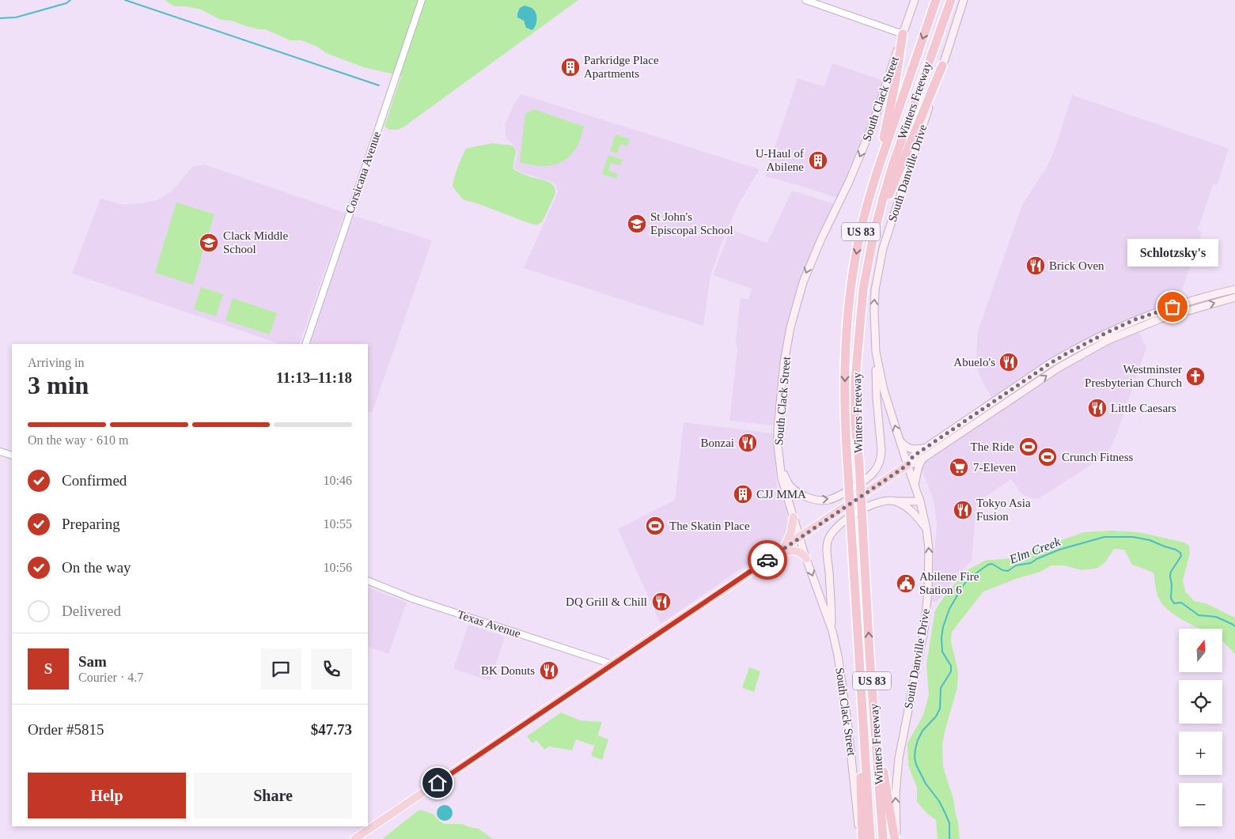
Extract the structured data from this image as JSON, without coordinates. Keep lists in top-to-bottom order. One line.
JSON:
{"streets":{"highway":["Winters Freeway","US 83"],"main road":["South Clack Street","South Danville Drive"],"street":["Corsicana Avenue","Texas Avenue"]},"one_way":["South Clack Street","South Danville Drive"],"water":["Elm Creek"],"places":{"building":["Parkridge Place Apartments","U-Haul of Abilene","CJJ MMA"],"school or university":["St John's Episcopal School","Clack Middle School"],"restaurant":["Brick Oven","Abuelo's","Little Caesars","Bonzai","Tokyo Asia Fusion","DQ Grill & Chill","BK Donuts"],"other":["Schlotzsky's"],"church":["Westminster Presbyterian Church"],"sports":["The Ride","Crunch Fitness","The Skatin Place"],"supermarket":["7-Eleven"],"public building":["Abilene Fire Station 6"]},"north":"top","page":{"bubble":"Schlotzsky's","heading":["3 min","Arriving in","11:13–11:18"],"panel":["Sam","Courier · 4.7","Order #5815","$47.73"],"bar":"On the way · 610 m","list":[["Confirmed","10:46"],["Preparing","10:55"],["On the way","10:56"],"Delivered"],"map_buttons":["+","−"],"round":"S","buttons":["Help","Share"]}}
